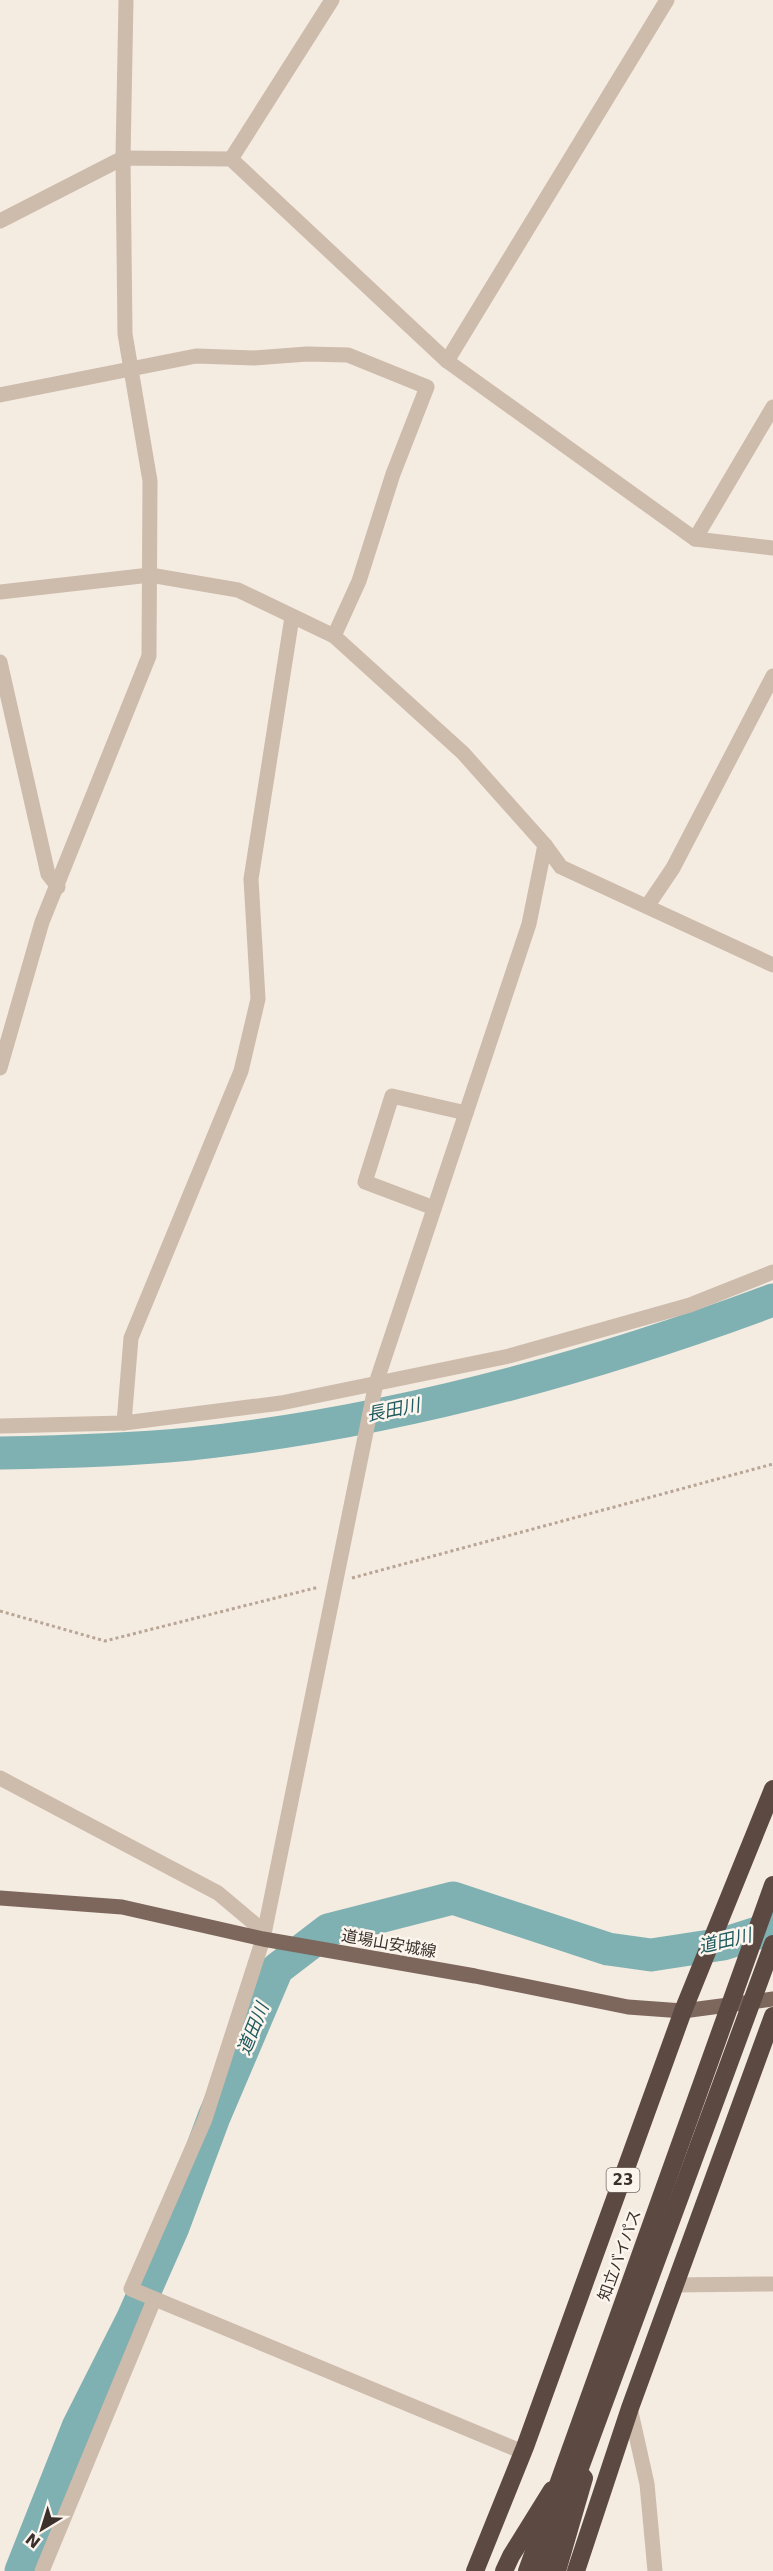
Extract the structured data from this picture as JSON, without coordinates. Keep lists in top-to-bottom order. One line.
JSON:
{"streets":{"highway":["23","知立バイパス"],"main road":["道場山安城線"]},"crossings":[["道場山安城線","23"],["23","知立バイパス"]],"water":["長田川","道田川"],"north":"bottom left"}
